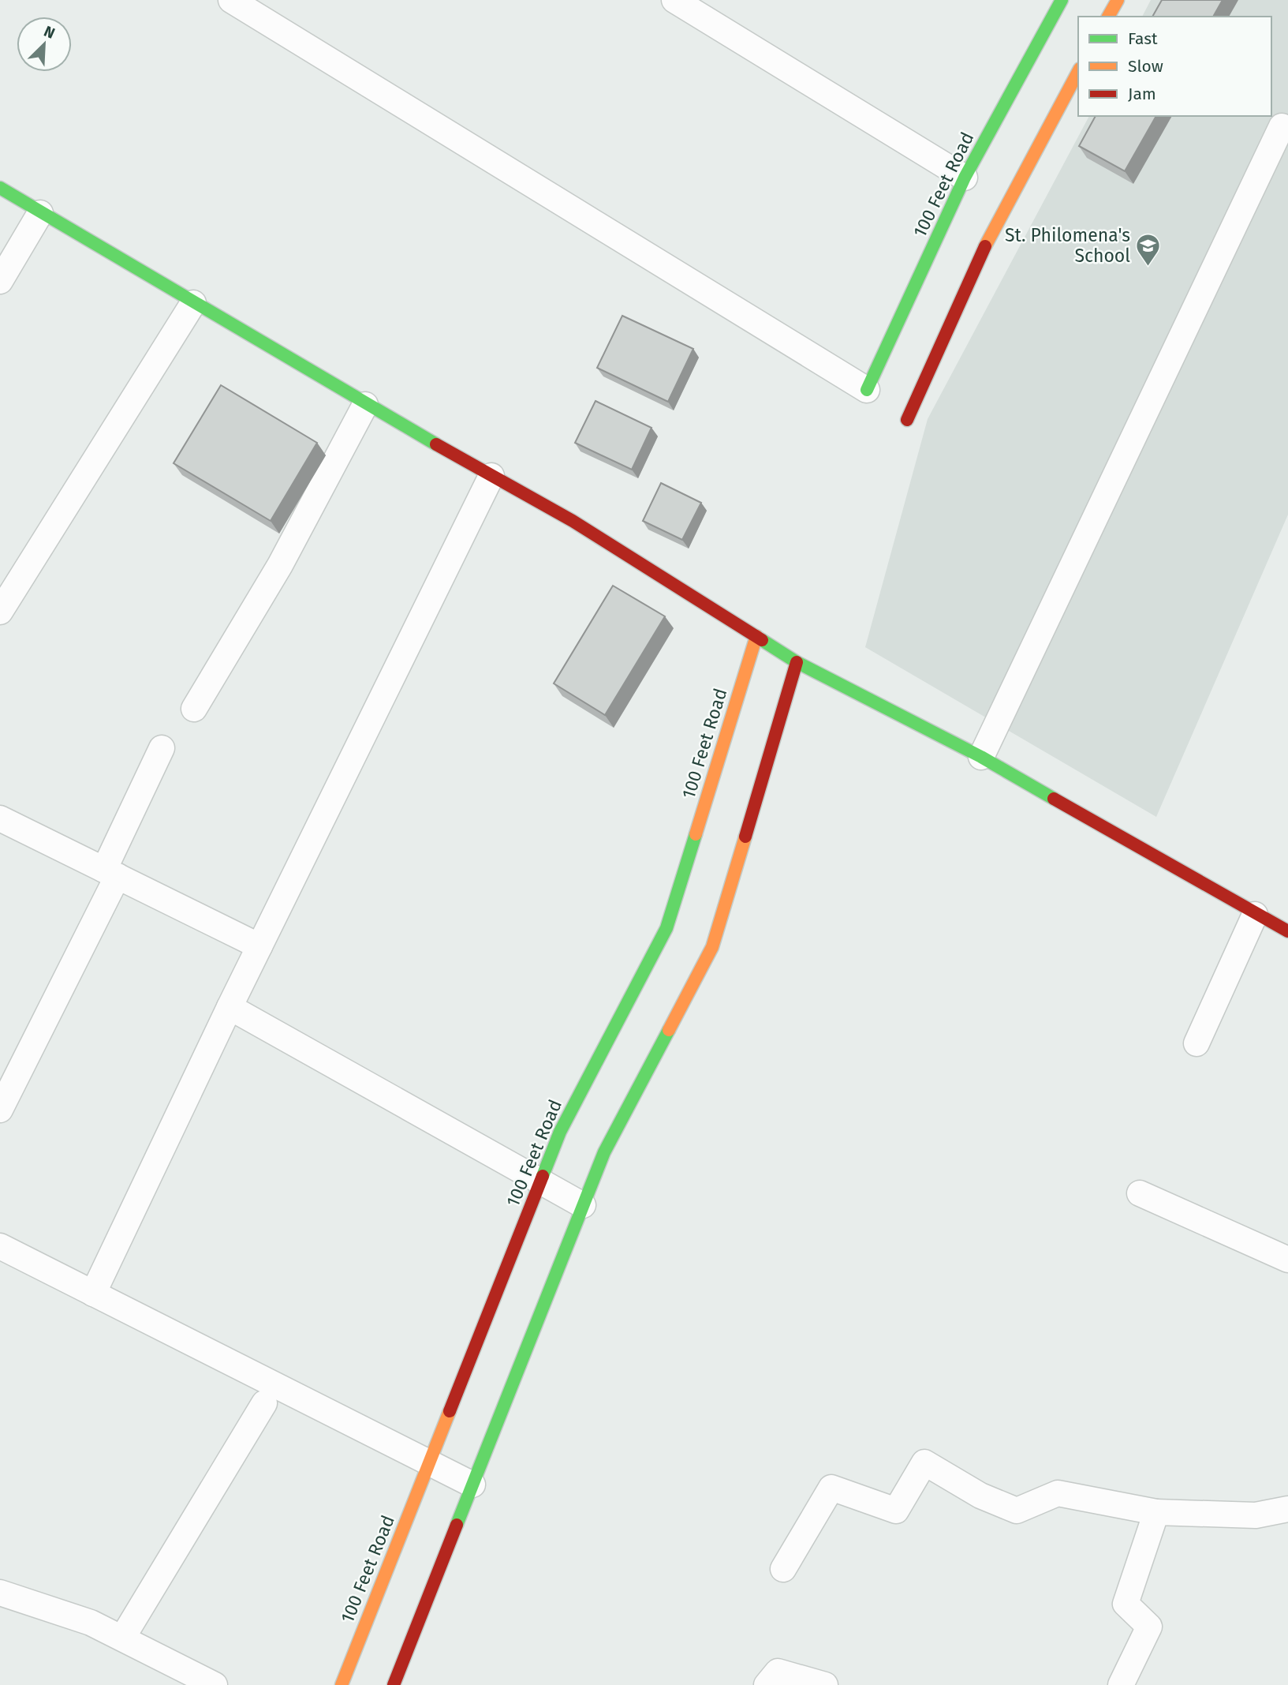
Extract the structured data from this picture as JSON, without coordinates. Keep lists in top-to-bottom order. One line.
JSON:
{"streets":{"main road":["100 Feet Road"]},"places":{"school or university":["St. Philomena's School"]},"legend":["Fast","Slow","Jam"],"north":"top right"}
